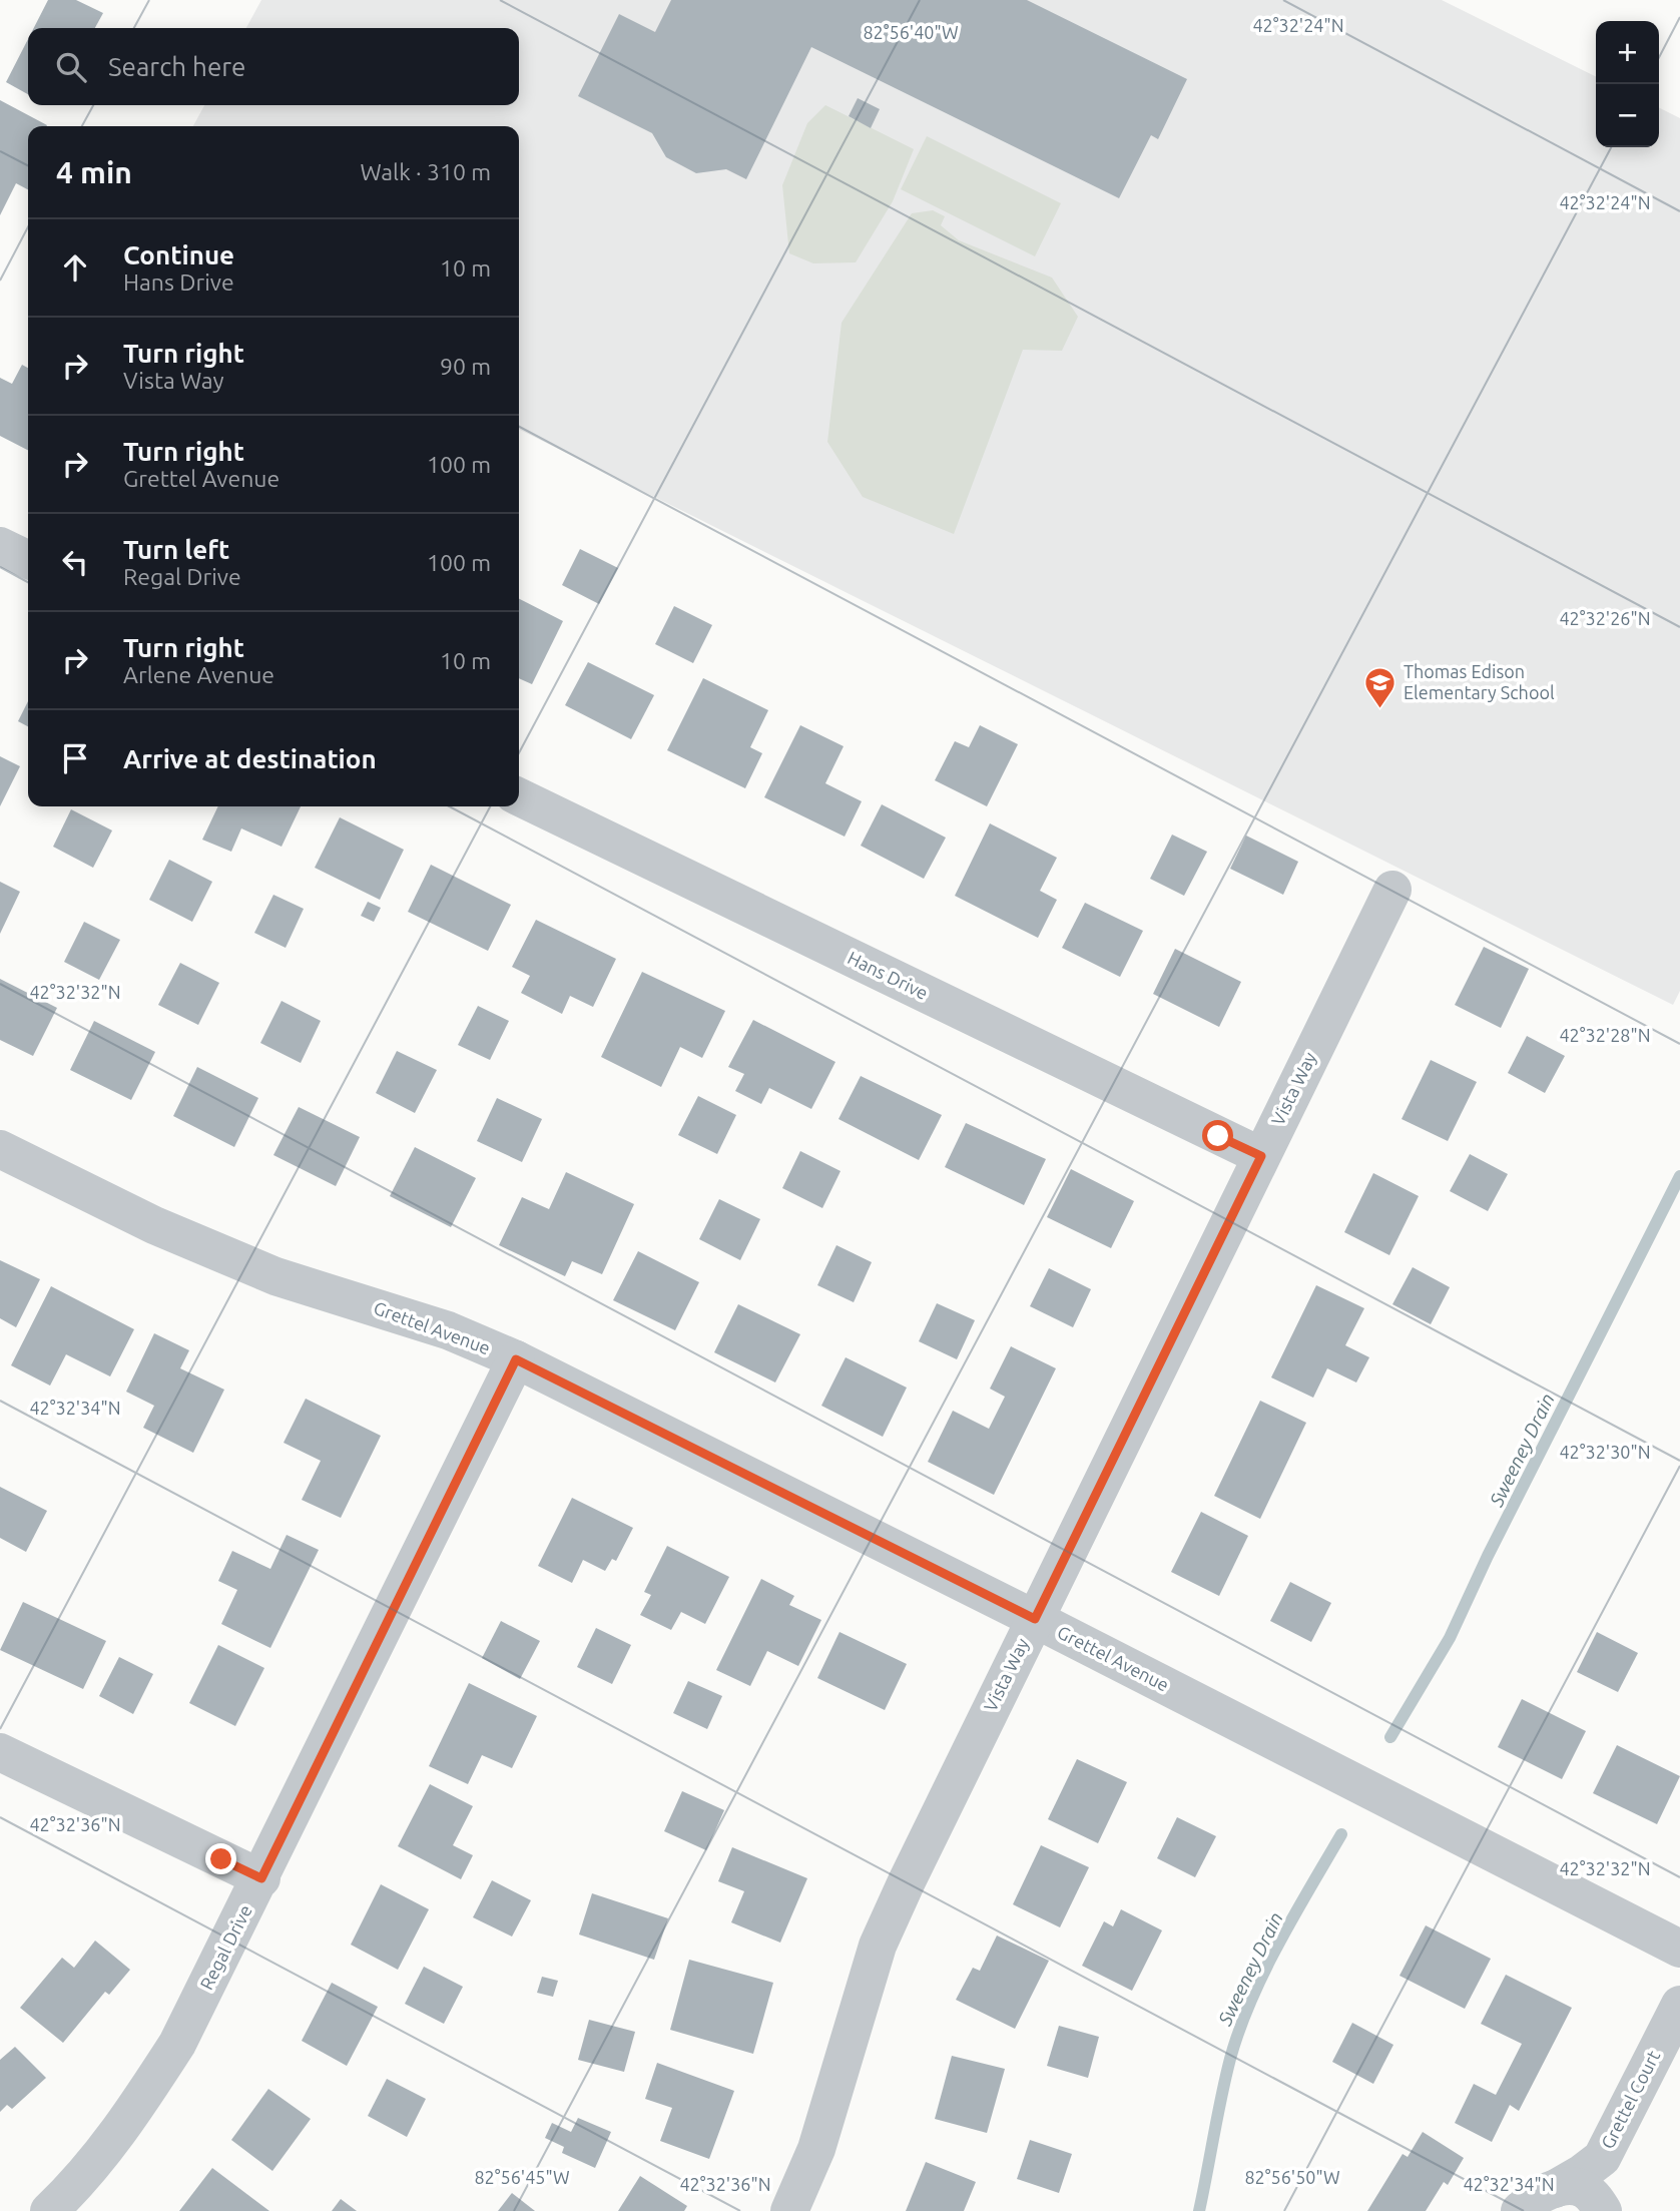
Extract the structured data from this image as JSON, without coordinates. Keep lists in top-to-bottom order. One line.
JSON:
{"streets":{"street":["Hans Drive","Vista Way","Grettel Avenue","Regal Drive","Grettel Court"]},"crossings":[["Hans Drive","Vista Way"],["Vista Way","Grettel Avenue"],["Grettel Avenue","Regal Drive"]],"water":["Sweeney Drain"],"places":{"school or university":["Thomas Edison Elementary School"]},"page":{"map_buttons":["+","−"],"search":"Search here","heading":["4 min","Walk · 310 m"],"list":[["Continue","Hans Drive","10 m"],["Turn right","Vista Way","90 m"],["Turn right","Grettel Avenue","100 m"],["Turn left","Regal Drive","100 m"],["Turn right","Arlene Avenue","10 m"],"Arrive at destination"]},"coordinates":["42°32'24\"N","82°56'40\"W","42°32'26\"N","42°32'32\"N","42°32'28\"N","42°32'34\"N","42°32'30\"N","42°32'36\"N","82°56'45\"W","82°56'50\"W"]}
